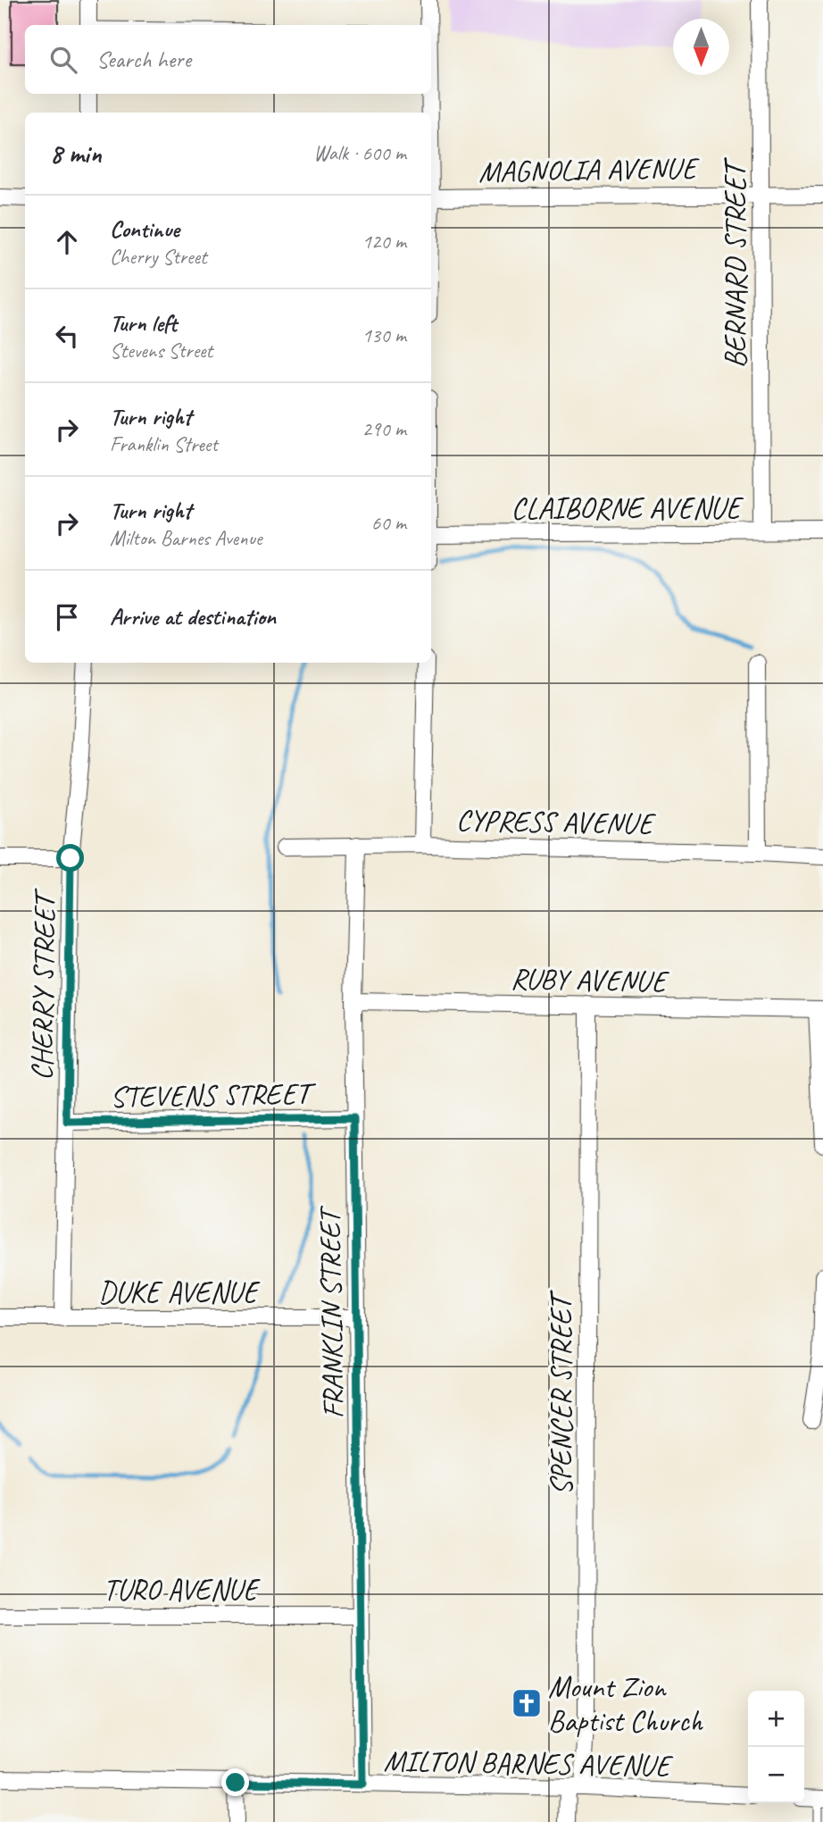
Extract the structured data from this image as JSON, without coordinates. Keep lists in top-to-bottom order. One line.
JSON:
{"streets":{"street":["MAGNOLIA AVENUE","BERNARD STREET","CLAIBORNE AVENUE","CYPRESS AVENUE","RUBY AVENUE","CHERRY STREET","STEVENS STREET","DUKE AVENUE","FRANKLIN STREET","SPENCER STREET","TURO AVENUE","MILTON BARNES AVENUE"]},"crossings":[["MAGNOLIA AVENUE","BERNARD STREET"],["BERNARD STREET","CLAIBORNE AVENUE"],["CYPRESS AVENUE","FRANKLIN STREET"],["RUBY AVENUE","FRANKLIN STREET"],["RUBY AVENUE","SPENCER STREET"],["CHERRY STREET","STEVENS STREET"],["CHERRY STREET","DUKE AVENUE"],["STEVENS STREET","FRANKLIN STREET"],["DUKE AVENUE","FRANKLIN STREET"],["FRANKLIN STREET","TURO AVENUE"],["FRANKLIN STREET","MILTON BARNES AVENUE"],["SPENCER STREET","MILTON BARNES AVENUE"]],"places":{"church":["Mount Zion Baptist Church"]},"north":"bottom","page":{"search":"Search here","heading":["8 min","Walk · 600 m"],"list":[["Continue","Cherry Street","120 m"],["Turn left","Stevens Street","130 m"],["Turn right","Franklin Street","290 m"],["Turn right","Milton Barnes Avenue","60 m"],"Arrive at destination"],"map_buttons":["+","−"]}}
